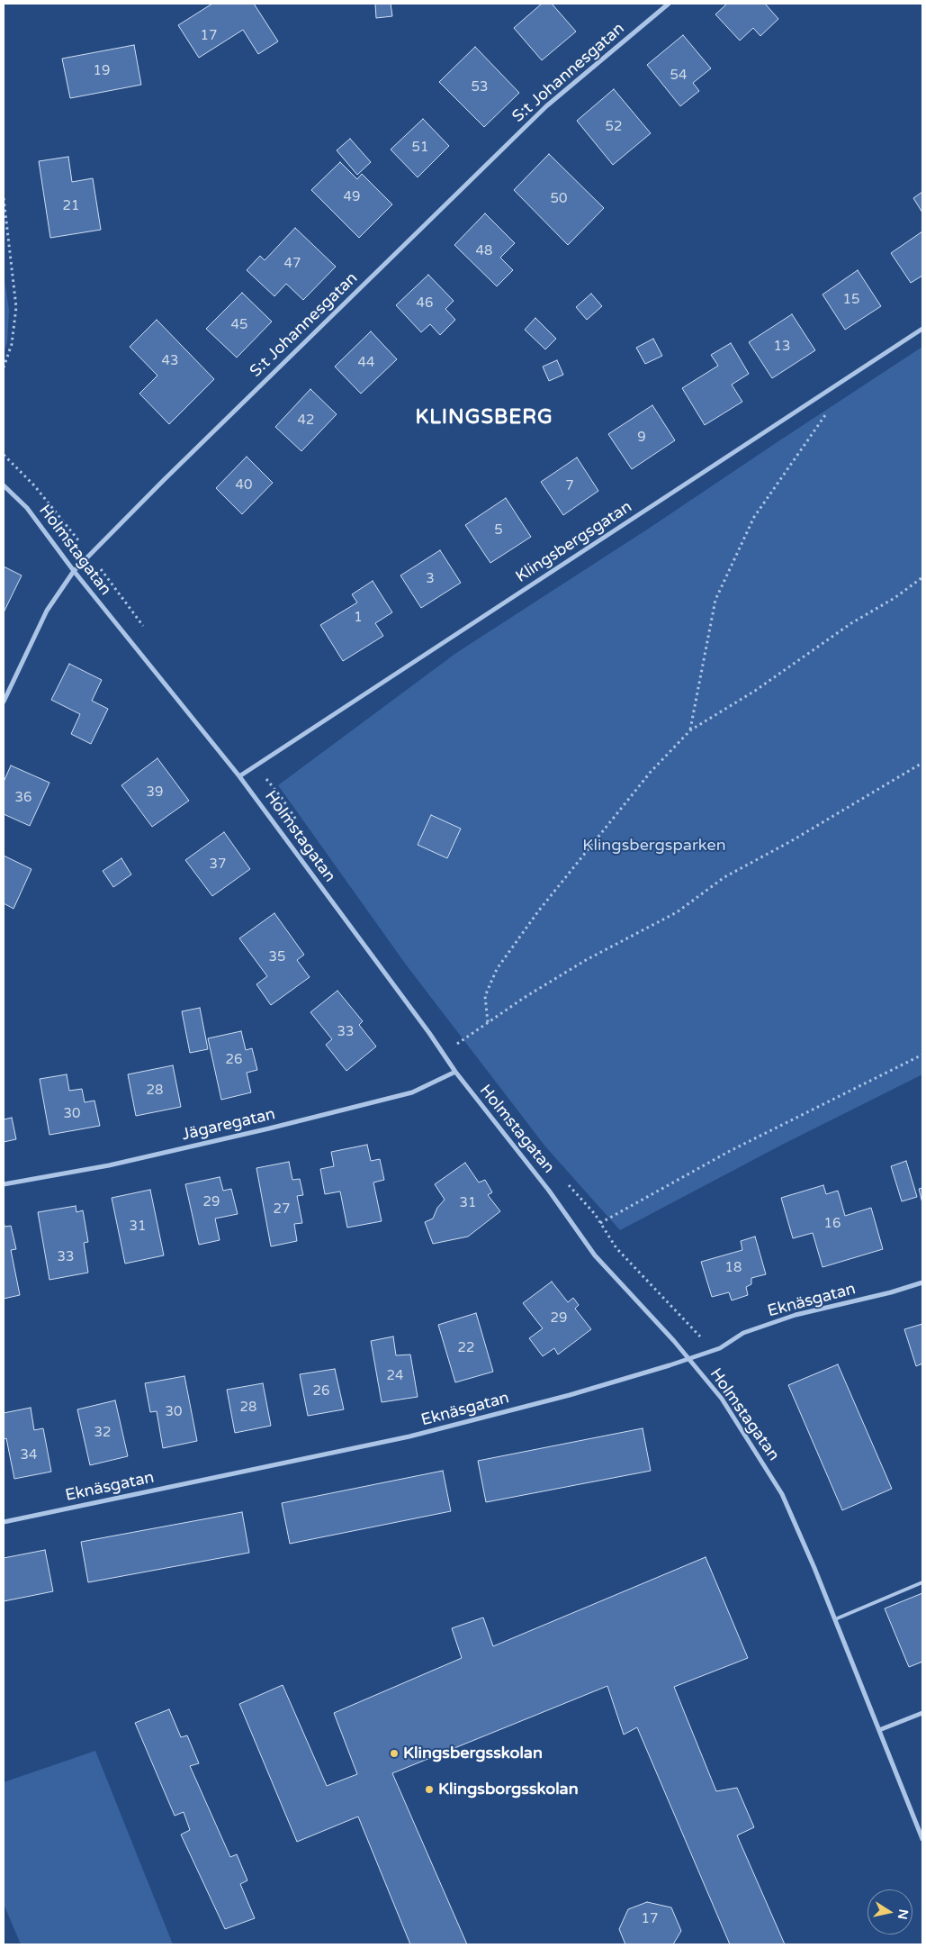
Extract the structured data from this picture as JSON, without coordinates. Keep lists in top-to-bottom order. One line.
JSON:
{"streets":{"street":["S:t Johannesgatan","Klingsbergsgatan","Holmstagatan","Jägaregatan","Eknäsgatan"]},"crossings":[["S:t Johannesgatan","Holmstagatan"],["Klingsbergsgatan","Holmstagatan"],["Holmstagatan","Jägaregatan"],["Holmstagatan","Eknäsgatan"]],"districts":["KLINGSBERG"],"parks":["Klingsbergsparken"],"places":["Klingsbergsskolan","Klingsborgsskolan"],"house_numbers":["17","19","54","53","52","51","49","50","21","48","47","15","46","45","13","43","44","42","9","40","7","5","3","1","39","36","37","35","33","26","28","30","29","31","27","16","31","33","18","29","22","24","26","28","30","32","34","17"],"north":"right"}
